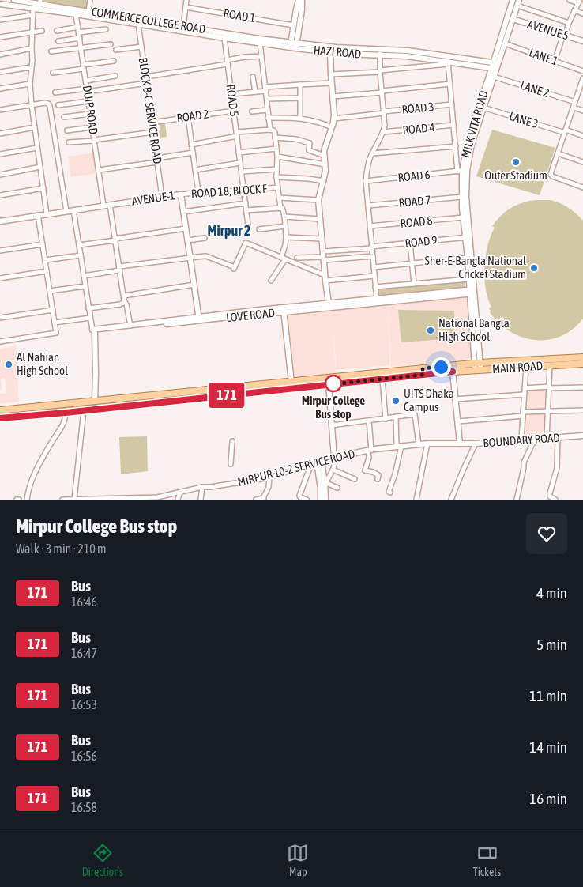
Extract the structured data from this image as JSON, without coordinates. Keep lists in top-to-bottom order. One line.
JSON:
{"streets":{"main road":["MAIN ROAD"],"street":["ROAD 1","COMMERCE COLLEGE ROAD","AVENUE 5","HAZI ROAD","LANE 1","LANE 2","ROAD 5","ROAD 3","DUIP ROAD","BLOCK B-C SERVICE ROAD","ROAD 2","LANE 3","MILK VITA ROAD","ROAD 4","ROAD 6","ROAD 18, BLOCK F","AVENUE-1","ROAD 7","ROAD 8","ROAD 9","LOVE ROAD","BOUNDARY ROAD","MIRPUR 10-2 SERVICE ROAD"]},"crossings":[["COMMERCE COLLEGE ROAD","HAZI ROAD"],["COMMERCE COLLEGE ROAD","DUIP ROAD"],["COMMERCE COLLEGE ROAD","BLOCK B-C SERVICE ROAD"],["AVENUE 5","MILK VITA ROAD"],["HAZI ROAD","ROAD 5"],["HAZI ROAD","MILK VITA ROAD"],["LANE 1","MILK VITA ROAD"],["LANE 2","MILK VITA ROAD"],["ROAD 5","ROAD 2"],["ROAD 5","ROAD 18, BLOCK F"],["ROAD 3","MILK VITA ROAD"],["DUIP ROAD","AVENUE-1"],["BLOCK B-C SERVICE ROAD","ROAD 2"],["BLOCK B-C SERVICE ROAD","AVENUE-1"],["LANE 3","MILK VITA ROAD"],["MILK VITA ROAD","ROAD 4"],["MILK VITA ROAD","ROAD 6"],["MILK VITA ROAD","ROAD 7"],["MILK VITA ROAD","ROAD 8"],["MILK VITA ROAD","ROAD 9"],["MILK VITA ROAD","LOVE ROAD"],["MILK VITA ROAD","MAIN ROAD"],["ROAD 18, BLOCK F","AVENUE-1"],["AVENUE-1","LOVE ROAD"],["BOUNDARY ROAD","MIRPUR 10-2 SERVICE ROAD"]],"districts":["Mirpur 2"],"places":["Outer Stadium","Sher-E-Bangla National Cricket Stadium","National Bangla High School","Al Nahian High School","Mirpur College Bus stop","UITS Dhaka Campus"],"lines":["bus line 171"],"page":{"on_map":"171","heading":["Mirpur College Bus stop","Walk · 3 min · 210 m"],"list":[{"mark":"171","name":"Bus","note":"16:46","value":"4 min"},{"mark":"171","name":"Bus","note":"16:47","value":"5 min"},{"mark":"171","name":"Bus","note":"16:53","value":"11 min"},{"mark":"171","name":"Bus","note":"16:56","value":"14 min"},{"mark":"171","name":"Bus","note":"16:58","value":"16 min"}],"tabs":["Directions","Map","Tickets"]}}
